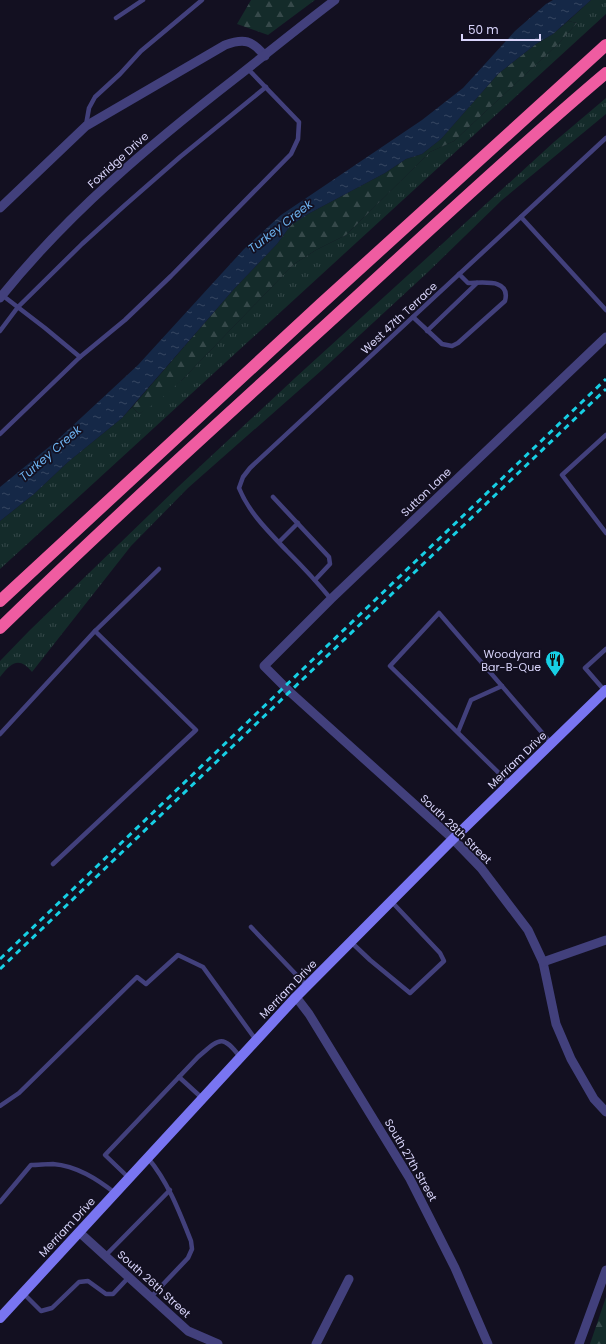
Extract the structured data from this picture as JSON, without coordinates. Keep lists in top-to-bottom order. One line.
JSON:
{"streets":{"main road":["Merriam Drive"],"street":["Foxridge Drive","Sutton Lane","South 28th Street","South 27th Street","South 26th Street"],"lane":["West 47th Terrace"]},"crossings":[["West 47th Terrace","Sutton Lane"],["Sutton Lane","South 28th Street"],["Merriam Drive","South 28th Street"],["Merriam Drive","South 27th Street"],["Merriam Drive","South 26th Street"]],"water":["Turkey Creek"],"places":{"restaurant":["Woodyard Bar-B-Que"]},"scale_bar":"50 m"}
